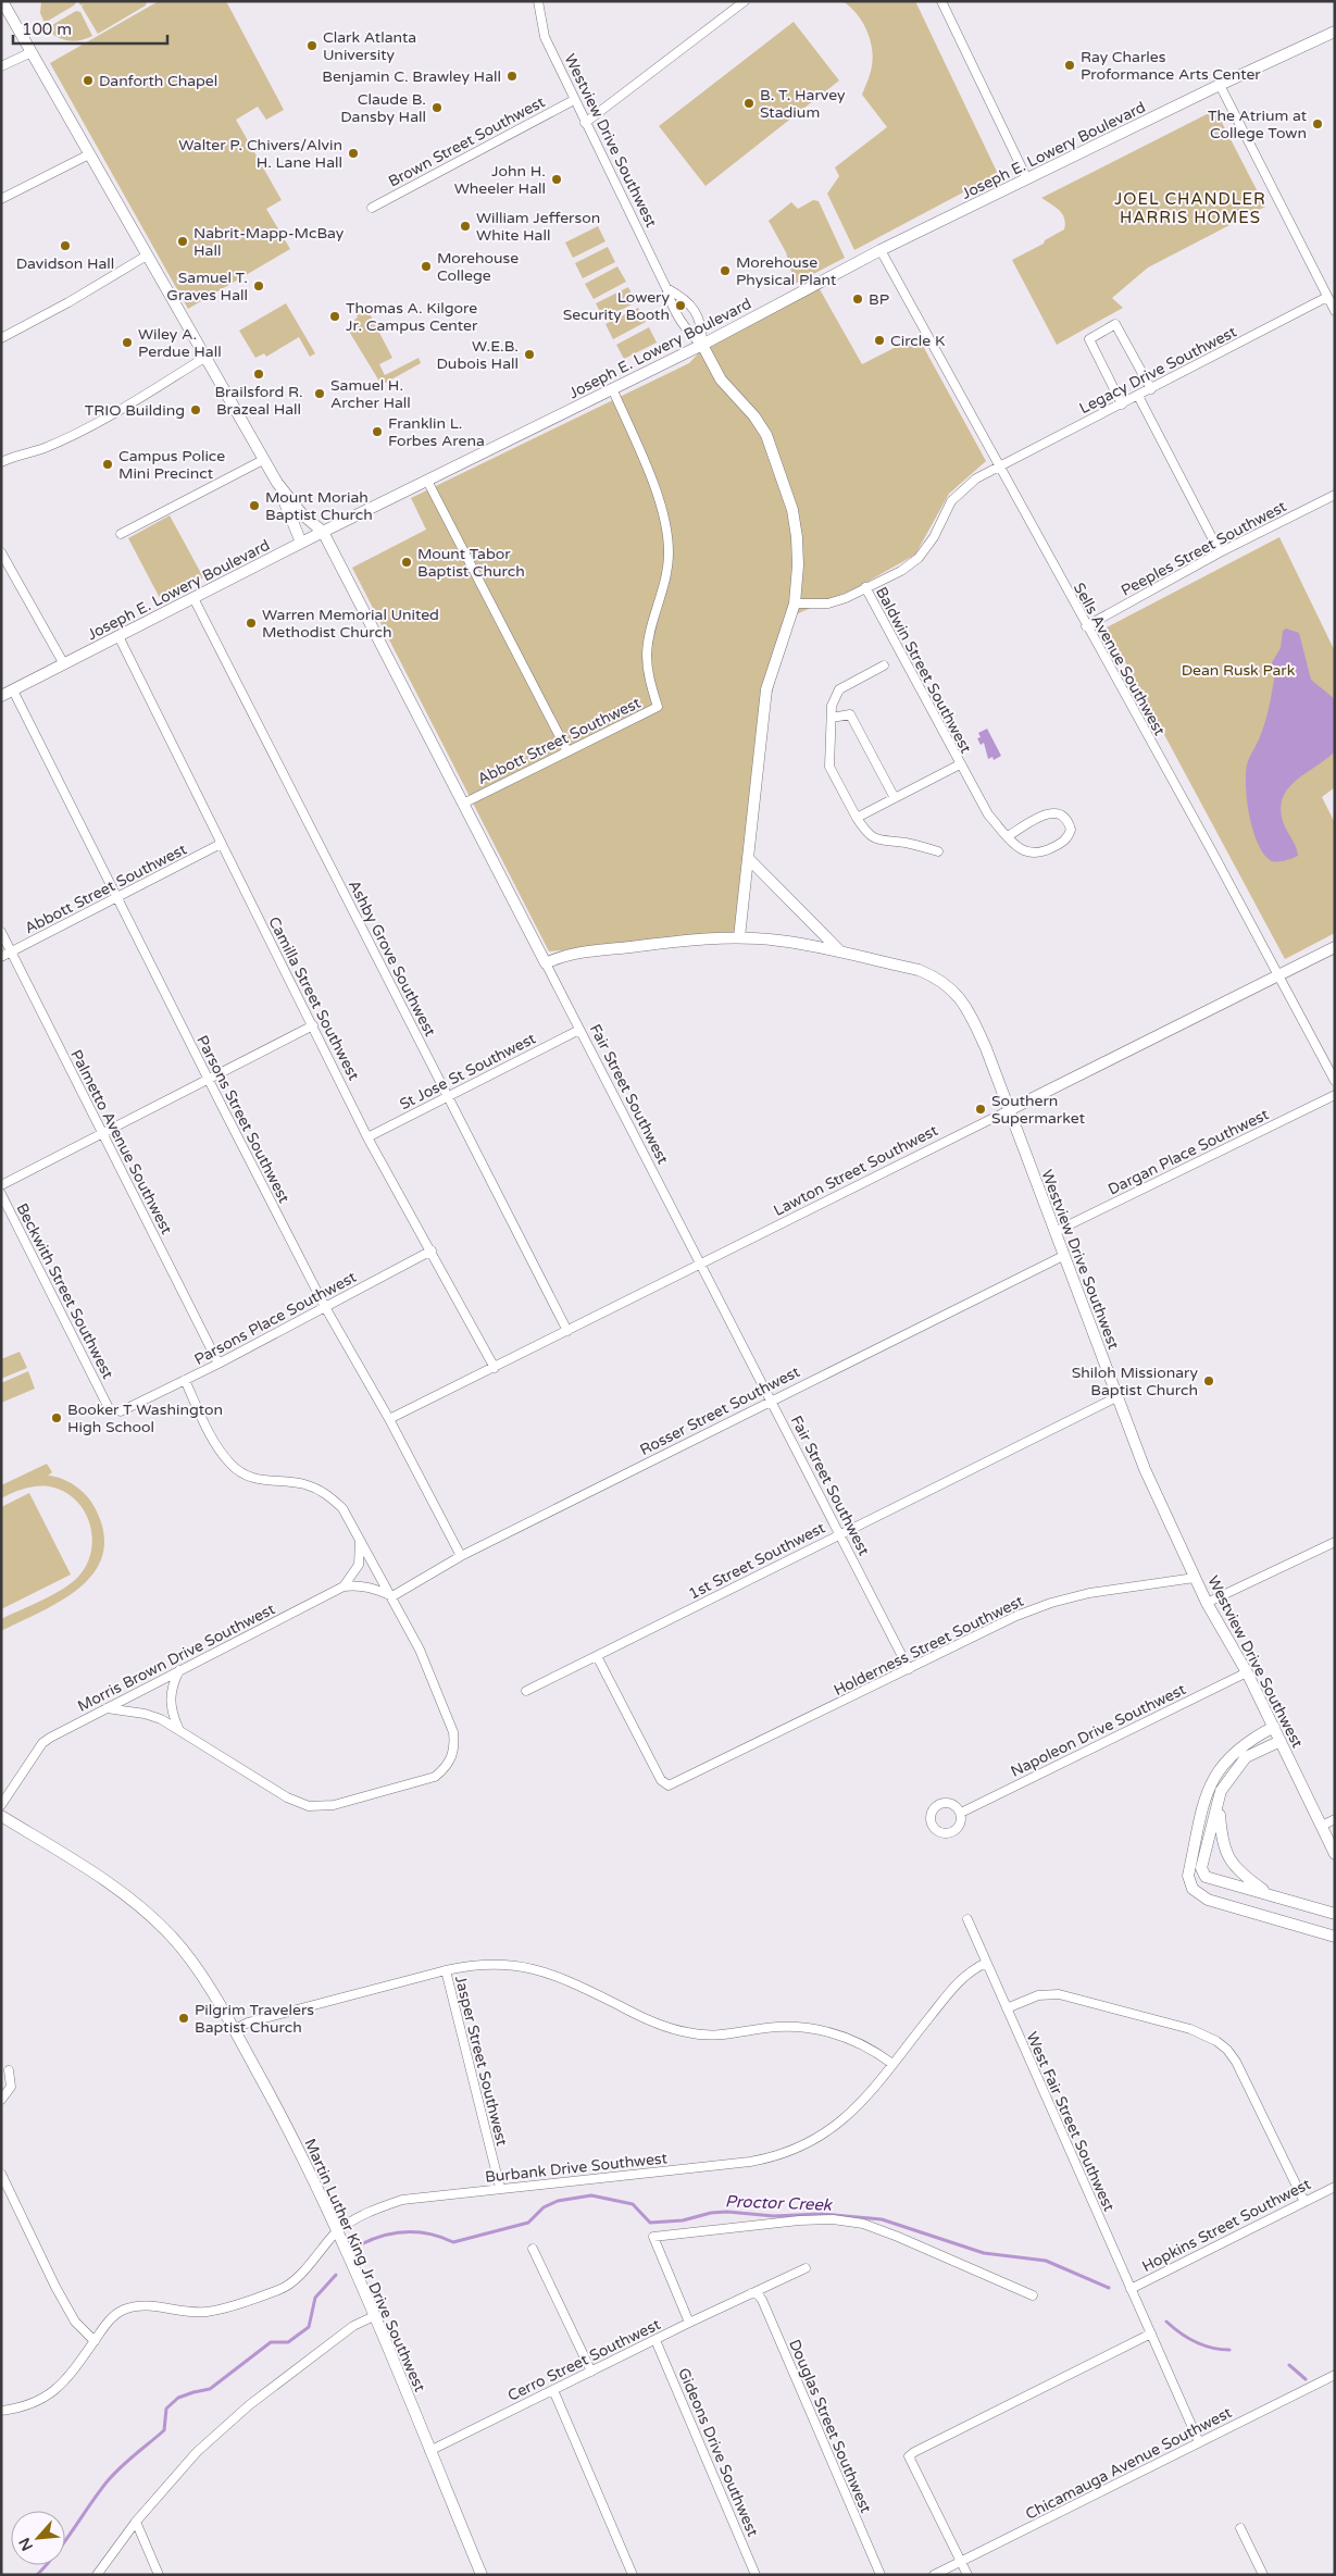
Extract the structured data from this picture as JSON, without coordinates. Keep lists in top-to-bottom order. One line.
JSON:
{"streets":{"street":["Westview Drive Southwest","Brown Street Southwest","Joseph E. Lowery Boulevard","Legacy Drive Southwest","Peeples Street Southwest","Sells Avenue Southwest","Baldwin Street Southwest","Abbott Street Southwest","Ashby Grove Southwest","Camilla Street Southwest","St Jose St Southwest","Fair Street Southwest","Parsons Street Southwest","Palmetto Avenue Southwest","Dargan Place Southwest","Lawton Street Southwest","Beckwith Street Southwest","Parsons Place Southwest","Rosser Street Southwest","1st Street Southwest","Holderness Street Southwest","Morris Brown Drive Southwest","Napoleon Drive Southwest","Jasper Street Southwest","West Fair Street Southwest","Burbank Drive Southwest","Hopkins Street Southwest","Martin Luther King Jr Drive Southwest","Cerro Street Southwest","Douglas Street Southwest","Gideons Drive Southwest","Chicamauga Avenue Southwest"]},"crossings":[["Westview Drive Southwest","Brown Street Southwest"],["Westview Drive Southwest","Joseph E. Lowery Boulevard"],["Westview Drive Southwest","Dargan Place Southwest"],["Westview Drive Southwest","Lawton Street Southwest"],["Westview Drive Southwest","Rosser Street Southwest"],["Westview Drive Southwest","1st Street Southwest"],["Westview Drive Southwest","Holderness Street Southwest"],["Westview Drive Southwest","Napoleon Drive Southwest"],["Joseph E. Lowery Boulevard","Sells Avenue Southwest"],["Joseph E. Lowery Boulevard","Abbott Street Southwest"],["Joseph E. Lowery Boulevard","Ashby Grove Southwest"],["Joseph E. Lowery Boulevard","Camilla Street Southwest"],["Joseph E. Lowery Boulevard","Fair Street Southwest"],["Joseph E. Lowery Boulevard","Parsons Street Southwest"],["Legacy Drive Southwest","Sells Avenue Southwest"],["Peeples Street Southwest","Sells Avenue Southwest"],["Sells Avenue Southwest","Lawton Street Southwest"],["Abbott Street Southwest","Camilla Street Southwest"],["Abbott Street Southwest","Fair Street Southwest"],["Abbott Street Southwest","Parsons Street Southwest"],["Abbott Street Southwest","Palmetto Avenue Southwest"],["Ashby Grove Southwest","St Jose St Southwest"],["Ashby Grove Southwest","Lawton Street Southwest"],["Camilla Street Southwest","St Jose St Southwest"],["Camilla Street Southwest","Lawton Street Southwest"],["Camilla Street Southwest","Parsons Place Southwest"],["St Jose St Southwest","Fair Street Southwest"],["Fair Street Southwest","Lawton Street Southwest"],["Fair Street Southwest","Rosser Street Southwest"],["Fair Street Southwest","1st Street Southwest"],["Fair Street Southwest","Holderness Street Southwest"],["Parsons Street Southwest","Lawton Street Southwest"],["Parsons Street Southwest","Parsons Place Southwest"],["Parsons Street Southwest","Rosser Street Southwest"],["Palmetto Avenue Southwest","Parsons Place Southwest"],["Beckwith Street Southwest","Parsons Place Southwest"],["Rosser Street Southwest","Morris Brown Drive Southwest"],["1st Street Southwest","Holderness Street Southwest"],["Jasper Street Southwest","Burbank Drive Southwest"],["West Fair Street Southwest","Burbank Drive Southwest"],["West Fair Street Southwest","Hopkins Street Southwest"],["West Fair Street Southwest","Chicamauga Avenue Southwest"],["Burbank Drive Southwest","Martin Luther King Jr Drive Southwest"],["Martin Luther King Jr Drive Southwest","Cerro Street Southwest"],["Cerro Street Southwest","Douglas Street Southwest"],["Cerro Street Southwest","Gideons Drive Southwest"]],"districts":["JOEL CHANDLER HARRIS HOMES"],"water":["Proctor Creek"],"parks":["Dean Rusk Park"],"places":["Clark Atlanta University","Ray Charles Proformance Arts Center","Benjamin C. Brawley Hall","Danforth Chapel","B. T. Harvey Stadium","Claude B. Dansby Hall","The Atrium at College Town","Walter P. Chivers/Alvin H. Lane Hall","John H. Wheeler Hall","William Jefferson White Hall","Nabrit-Mapp-McBay Hall","Davidson Hall","Morehouse College","Morehouse Physical Plant","Samuel T. Graves Hall","BP","Lowery Security Booth","Thomas A. Kilgore Jr. Campus Center","Circle K","Wiley A. Perdue Hall","W.E.B. Dubois Hall","Brailsford R. Brazeal Hall","Samuel H. Archer Hall","TRIO Building","Franklin L. Forbes Arena","Campus Police Mini Precinct","Mount Moriah Baptist Church","Mount Tabor Baptist Church","Warren Memorial United Methodist Church","Southern Supermarket","Shiloh Missionary Baptist Church","Booker T Washington High School","Pilgrim Travelers Baptist Church"],"scale_bar":"100 m","north":"bottom left"}
